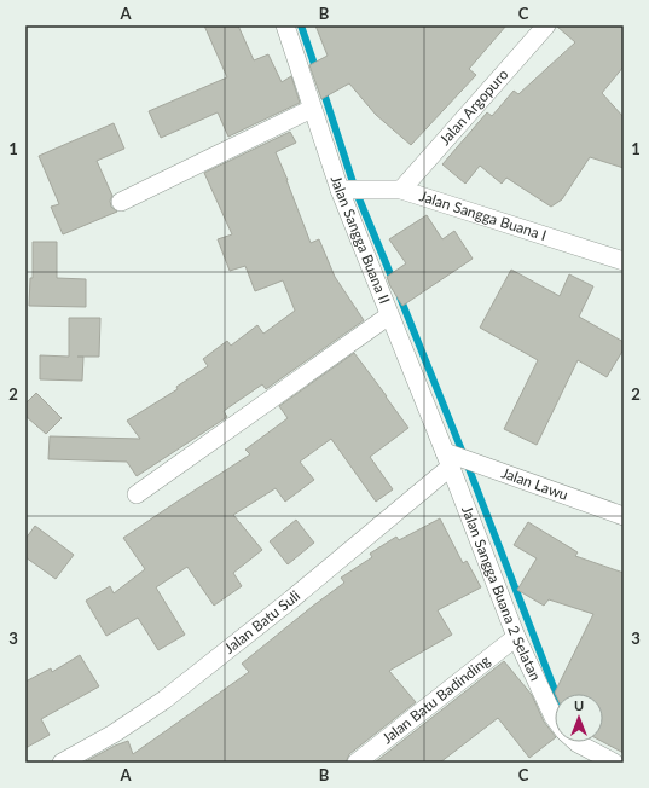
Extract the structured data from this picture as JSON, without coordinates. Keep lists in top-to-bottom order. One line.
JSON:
{"streets":{"street":["Jalan Argopuro","Jalan Sangga Buana I","Jalan Sangga Buana II","Jalan Lawu","Jalan Sangga Buana 2 Selatan","Jalan Batu Suli","Jalan Batu Badinding"]},"crossings":[["Jalan Argopuro","Jalan Sangga Buana I"],["Jalan Sangga Buana I","Jalan Sangga Buana II"],["Jalan Sangga Buana II","Jalan Lawu"],["Jalan Sangga Buana II","Jalan Sangga Buana 2 Selatan"],["Jalan Sangga Buana II","Jalan Batu Suli"],["Jalan Lawu","Jalan Sangga Buana 2 Selatan"],["Jalan Lawu","Jalan Batu Suli"],["Jalan Sangga Buana 2 Selatan","Jalan Batu Suli"],["Jalan Sangga Buana 2 Selatan","Jalan Batu Badinding"]],"north":"top","grid":{"columns":["A","B","C"],"rows":["1","2","3"]}}
